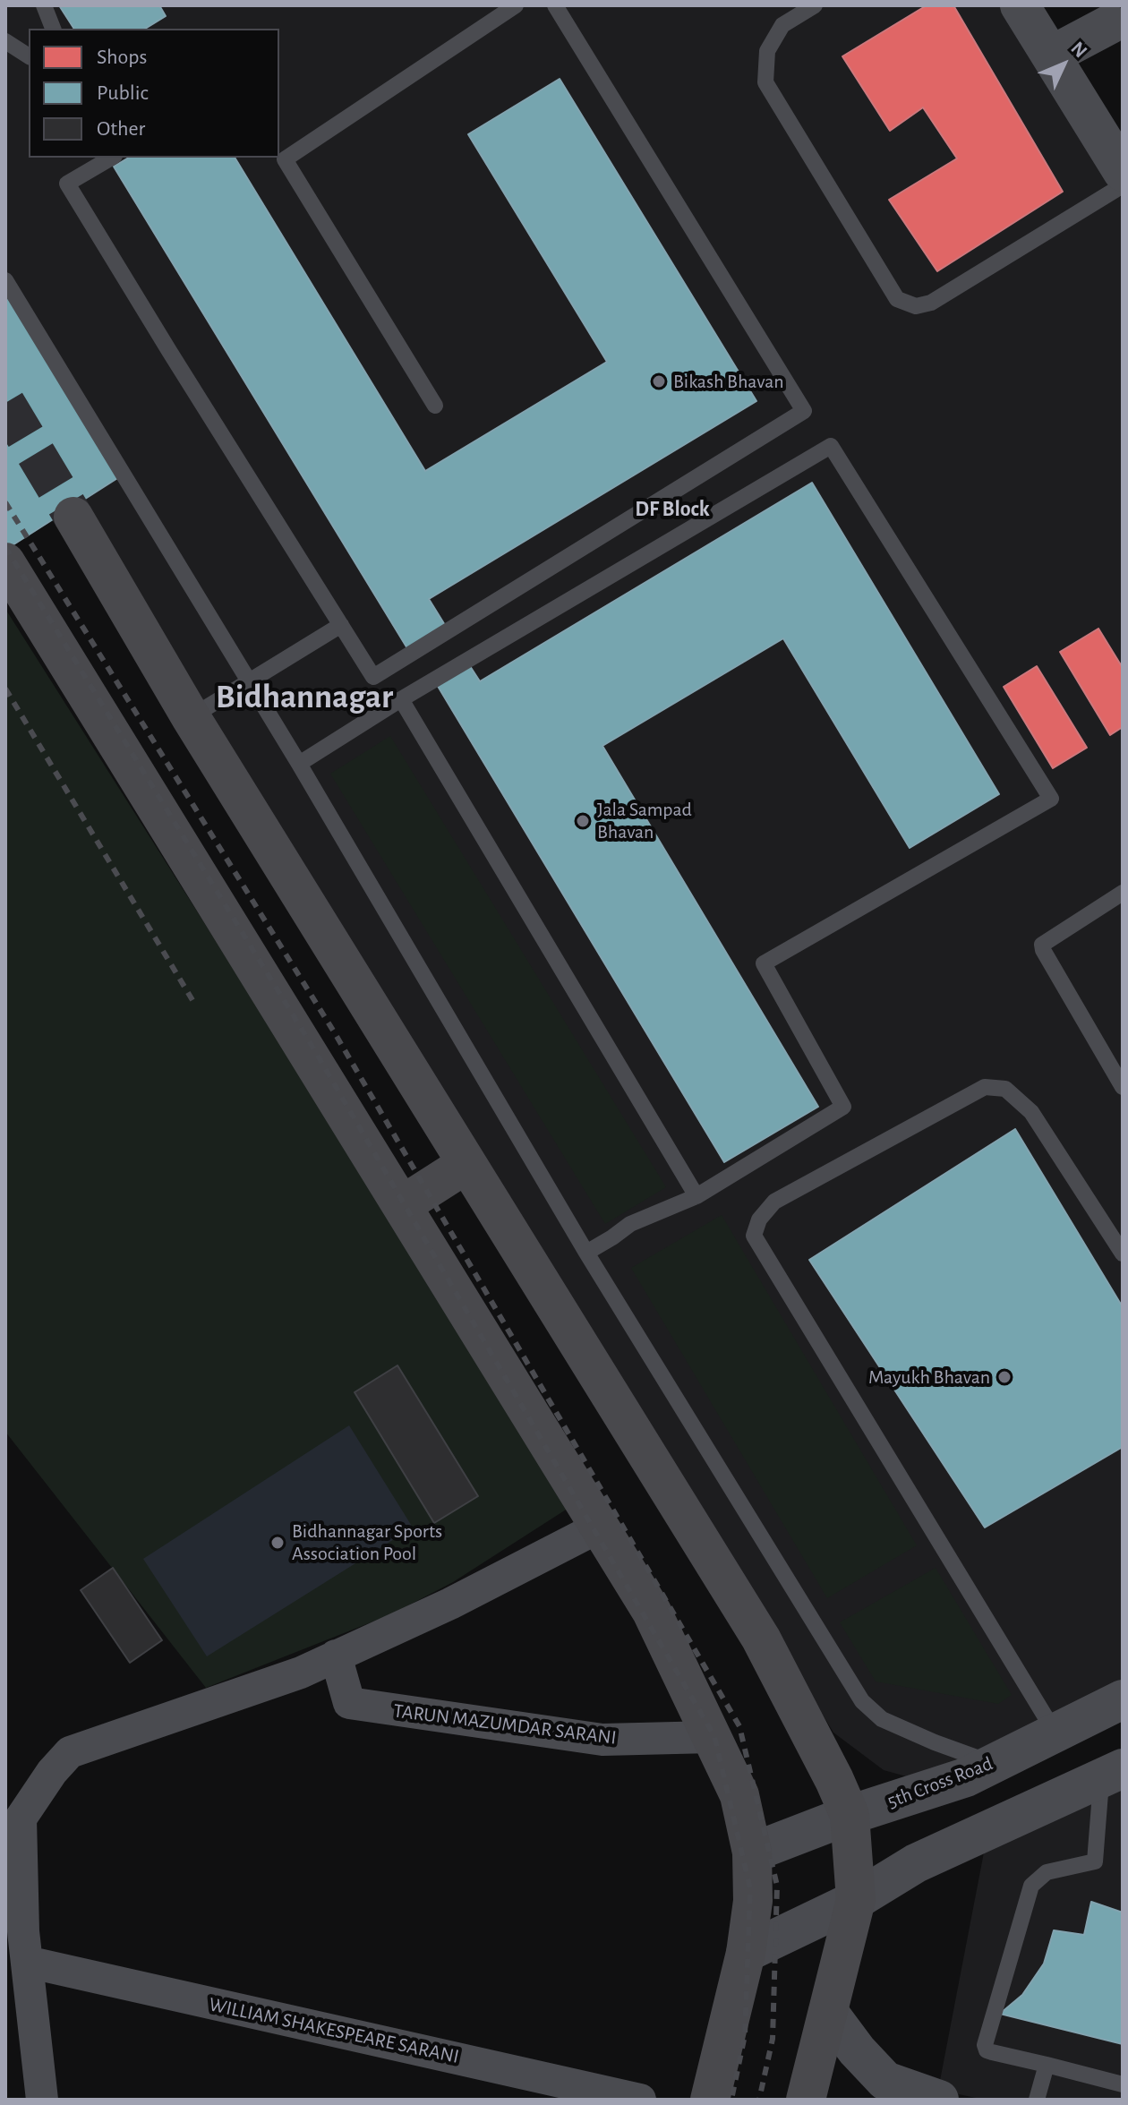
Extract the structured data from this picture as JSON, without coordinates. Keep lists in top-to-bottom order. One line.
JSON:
{"streets":{"street":["TARUN MAZUMDAR SARANI","5th Cross Road","WILLIAM SHAKESPEARE SARANI"]},"districts":["DF Block","Bidhannagar"],"places":["Bikash Bhavan","Jala Sampad Bhavan","Mayukh Bhavan","Bidhannagar Sports Association Pool"],"legend":["Shops","Public","Other"],"north":"top right"}
